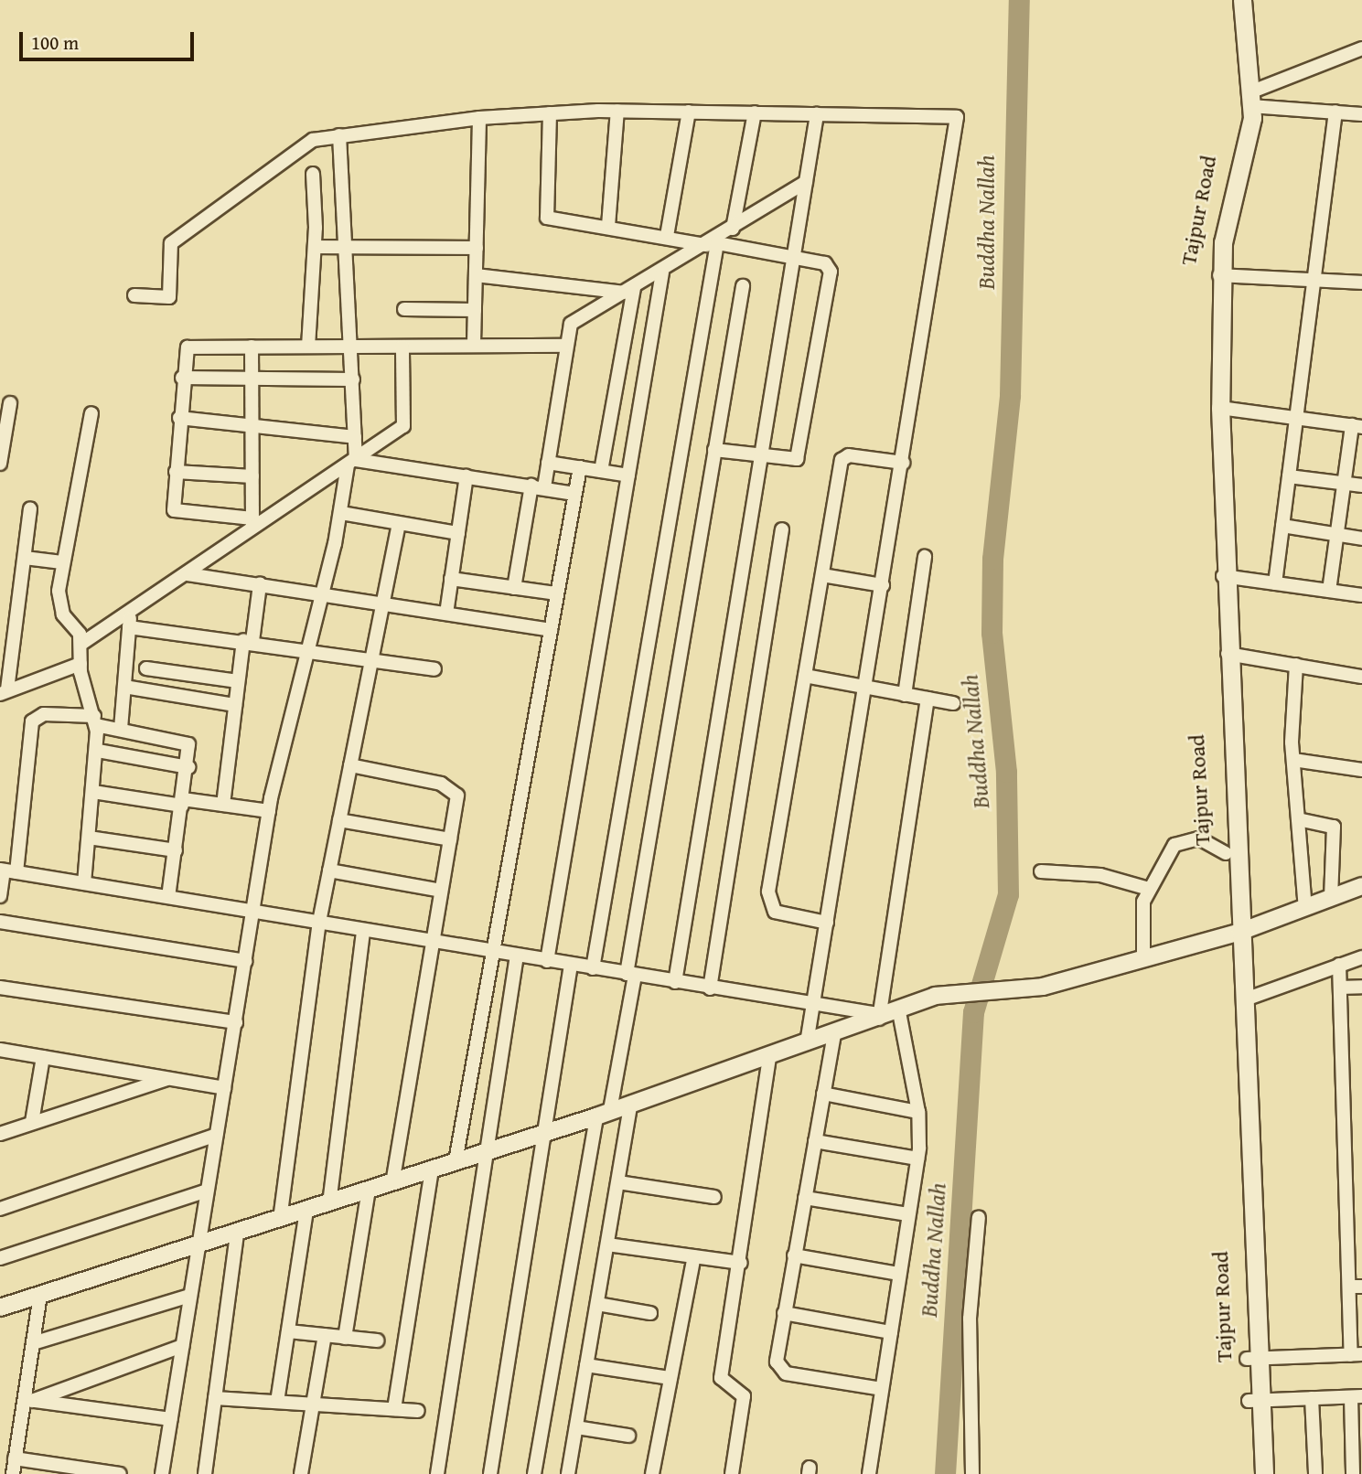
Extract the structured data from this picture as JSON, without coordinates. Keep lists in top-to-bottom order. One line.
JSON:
{"streets":{"main road":["Tajpur Road"]},"water":["Buddha Nallah"],"scale_bar":"100 m"}
